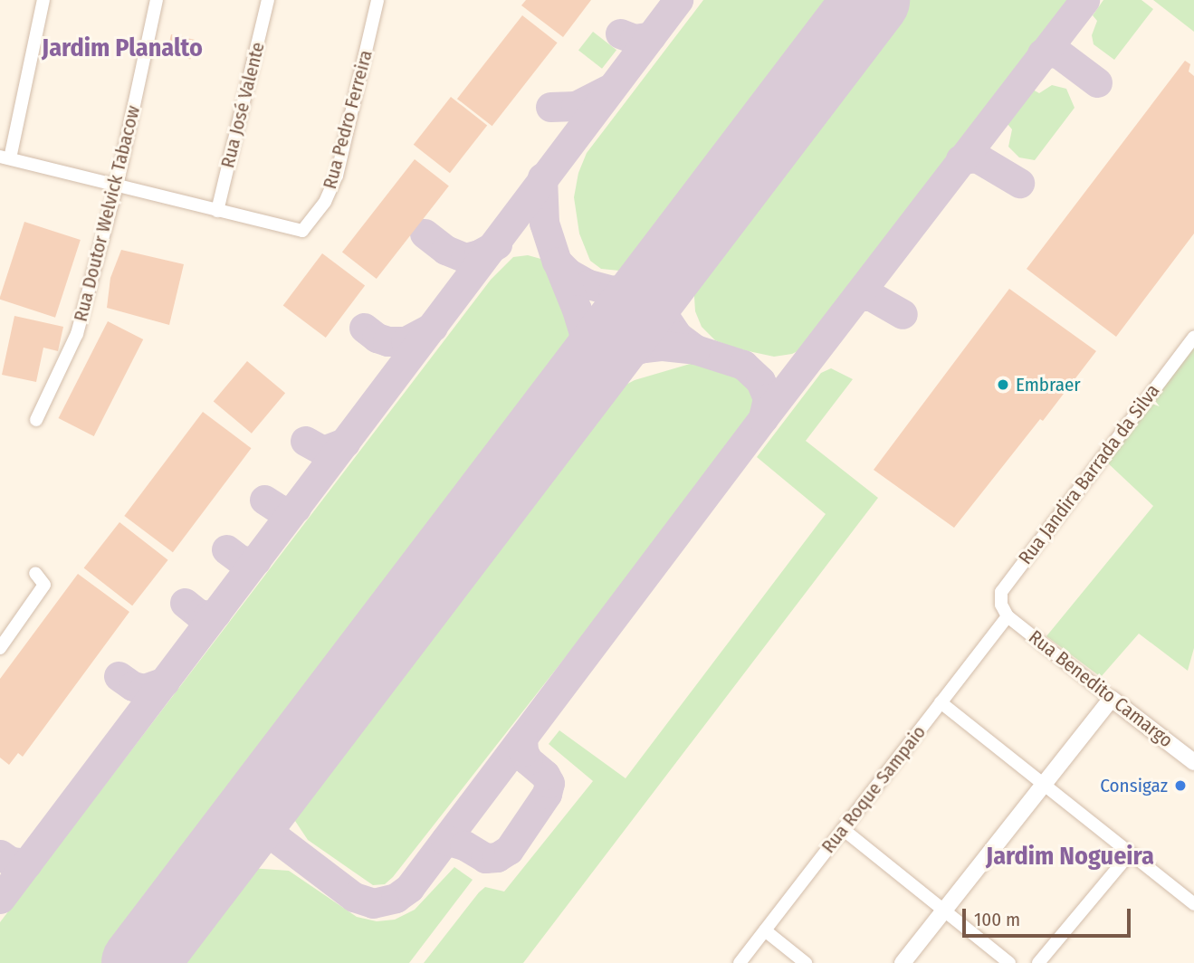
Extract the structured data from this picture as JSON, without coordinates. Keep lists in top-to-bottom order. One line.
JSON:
{"streets":{"street":["Rua José Valente","Rua Pedro Ferreira","Rua Doutor Welvick Tabacow","Rua Jandira Barrada da Silva","Rua Benedito Camargo","Rua Roque Sampaio"]},"crossings":[["Rua José Valente","Rua Pedro Ferreira"],["Rua Jandira Barrada da Silva","Rua Benedito Camargo"],["Rua Jandira Barrada da Silva","Rua Roque Sampaio"],["Rua Benedito Camargo","Rua Roque Sampaio"]],"districts":["Jardim Planalto","Jardim Nogueira"],"places":["Embraer","Consigaz"],"scale_bar":"100 m"}
